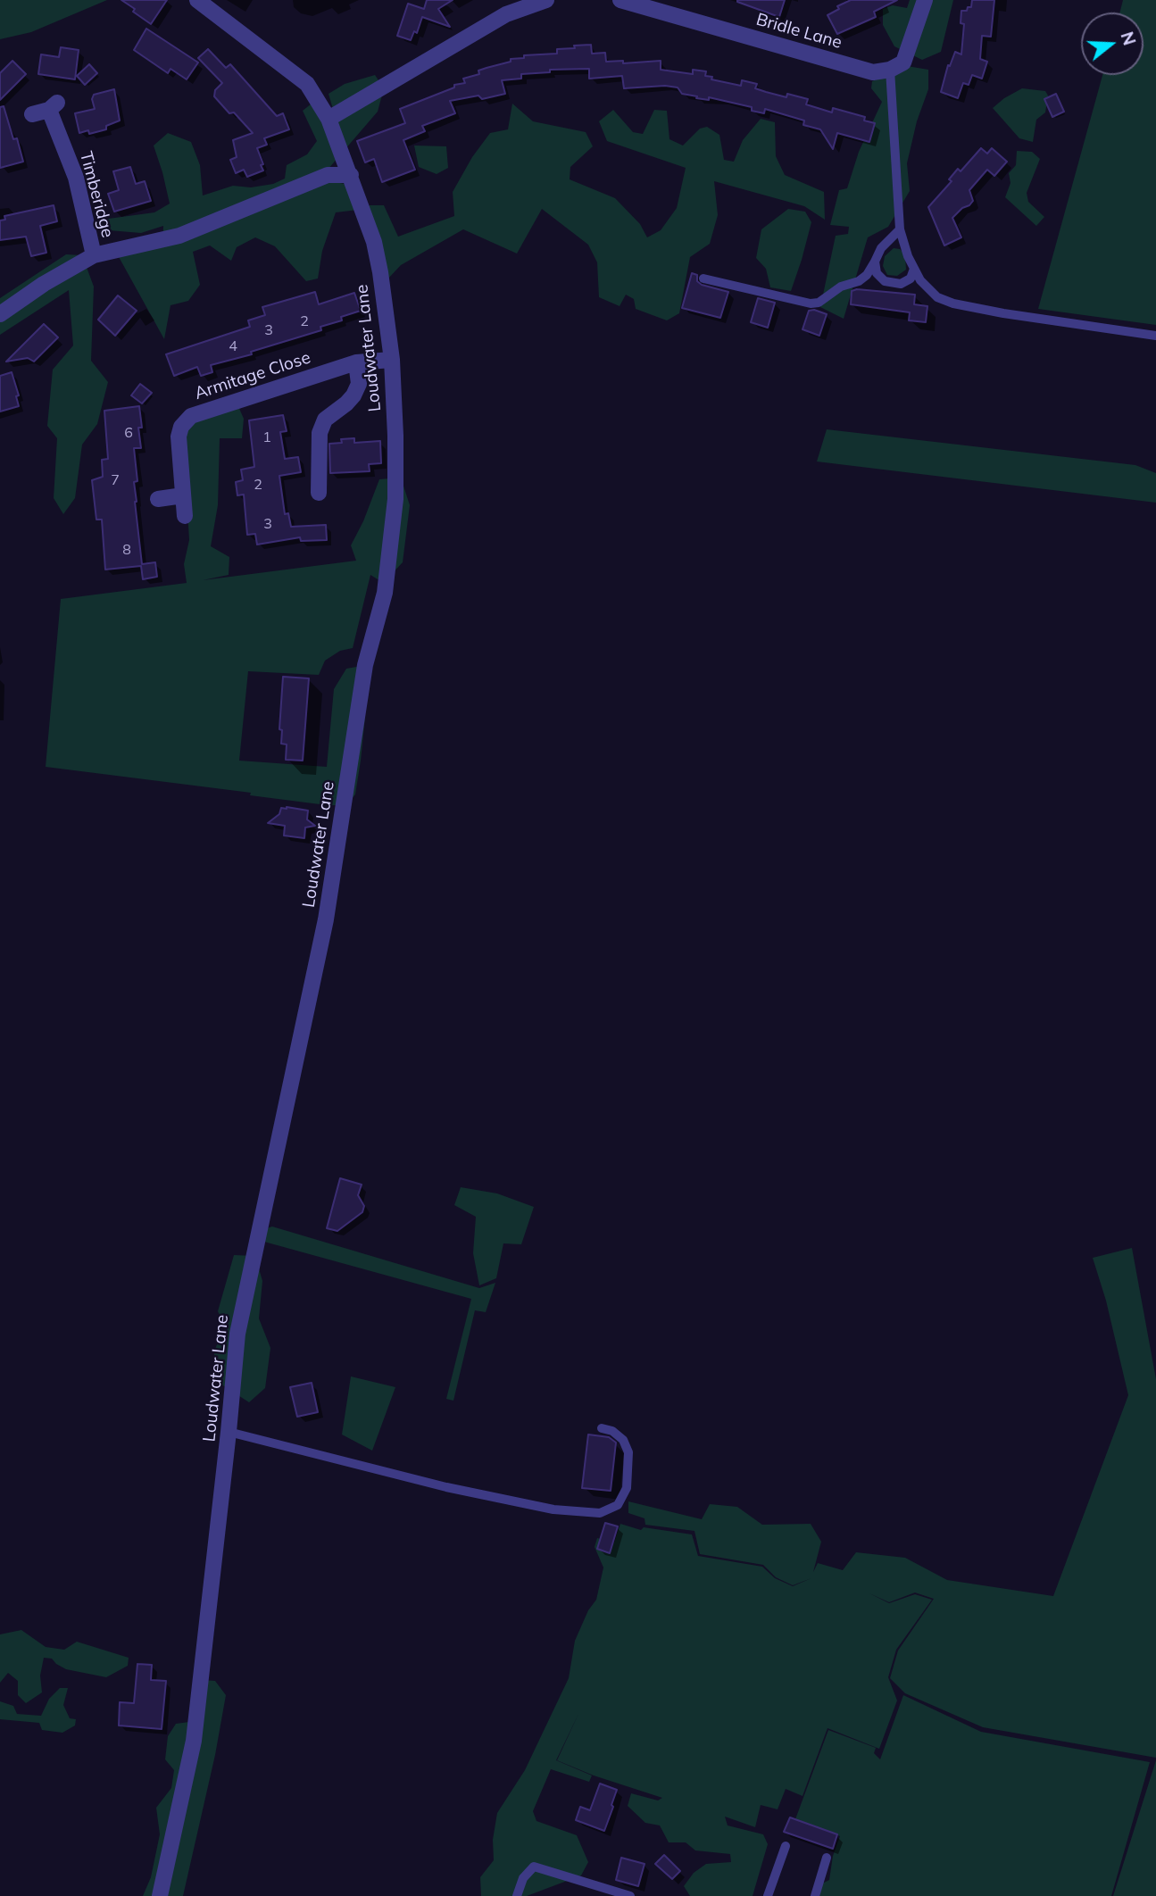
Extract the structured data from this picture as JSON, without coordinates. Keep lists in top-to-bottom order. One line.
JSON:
{"streets":{"street":["Bridle Lane","Timberidge","Loudwater Lane","Armitage Close"]},"crossings":[["Loudwater Lane","Armitage Close"]],"house_numbers":["2","3","4","6","1","7","2","3","8"],"north":"right"}
